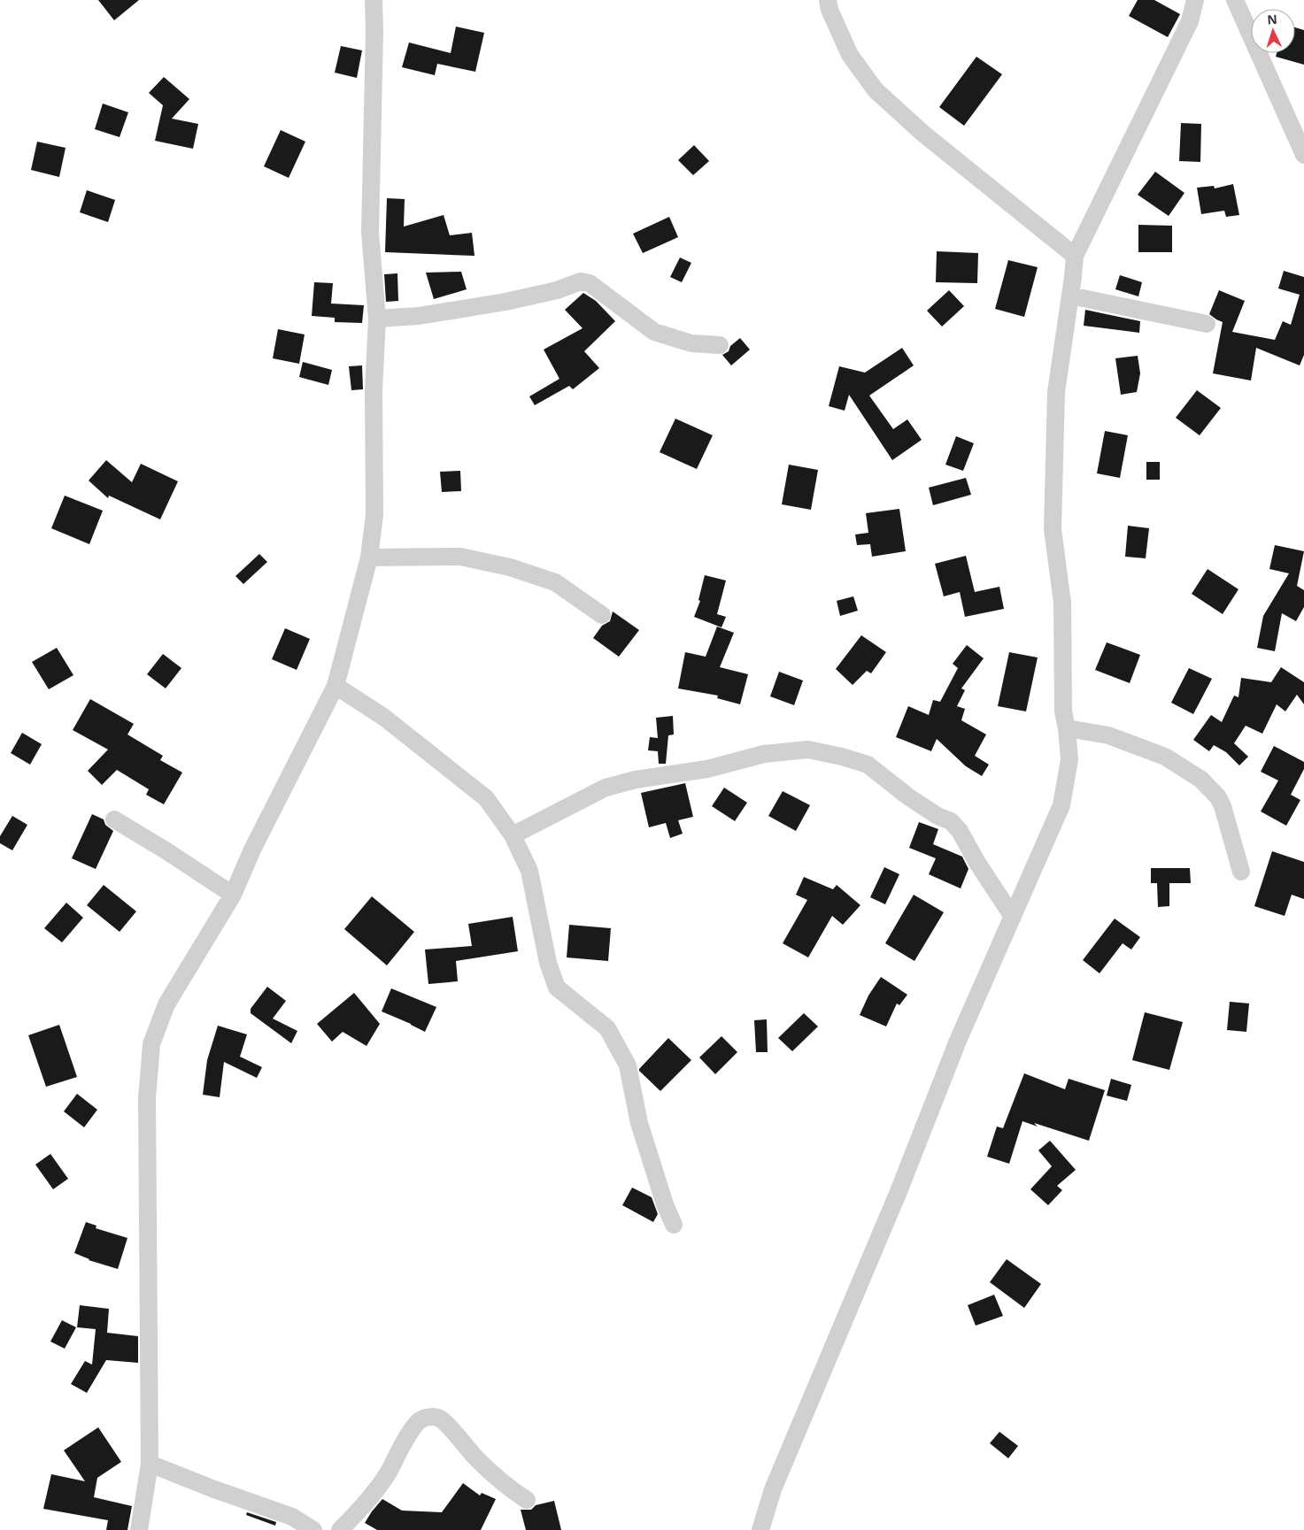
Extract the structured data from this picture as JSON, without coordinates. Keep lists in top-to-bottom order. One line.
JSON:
{"north":"top"}
